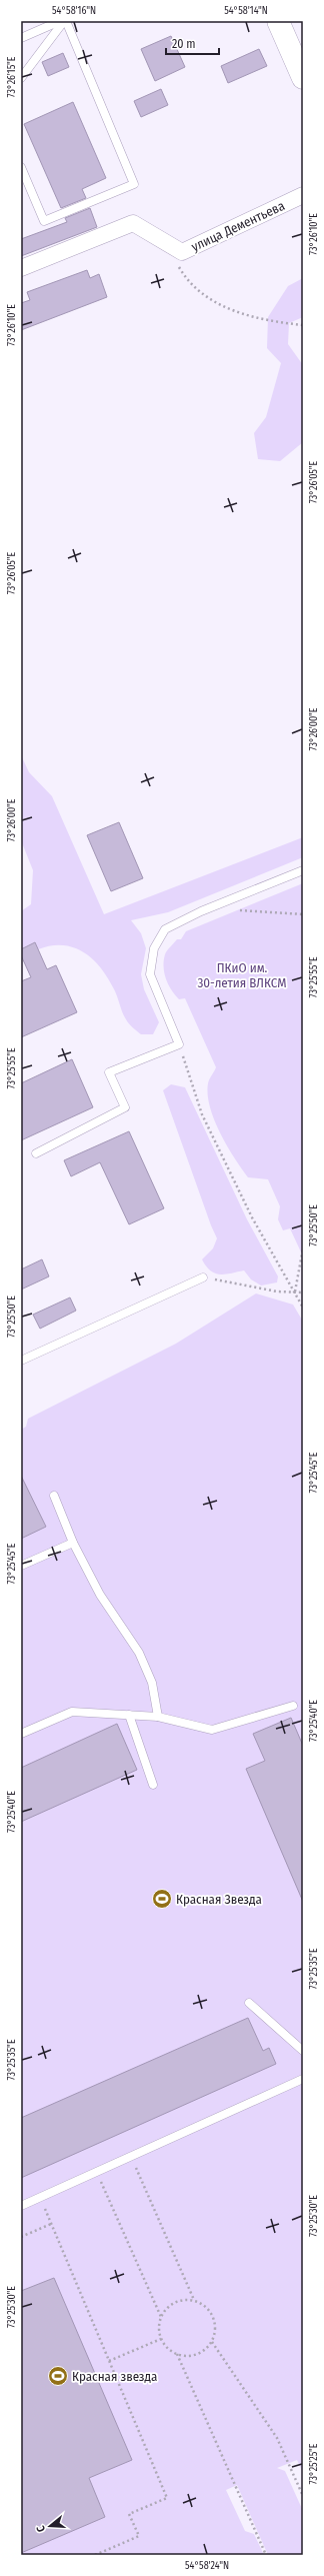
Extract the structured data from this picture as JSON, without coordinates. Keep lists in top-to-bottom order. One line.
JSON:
{"streets":{"street":["улица Дементьева"]},"parks":["ПКиО им. 30-летия ВЛКСМ"],"places":{"sports":["Красная Звезда","Красная звезда"]},"scale_bar":"20 m","north":"left","coordinates":["54°58'16\"N","54°58'14\"N","73°26'15\"E","73°26'10\"E","73°26'05\"E","73°26'00\"E","73°25'55\"E","73°25'50\"E","73°25'45\"E","73°25'40\"E","73°25'35\"E","73°25'30\"E","73°25'25\"E","54°58'24\"N"]}
